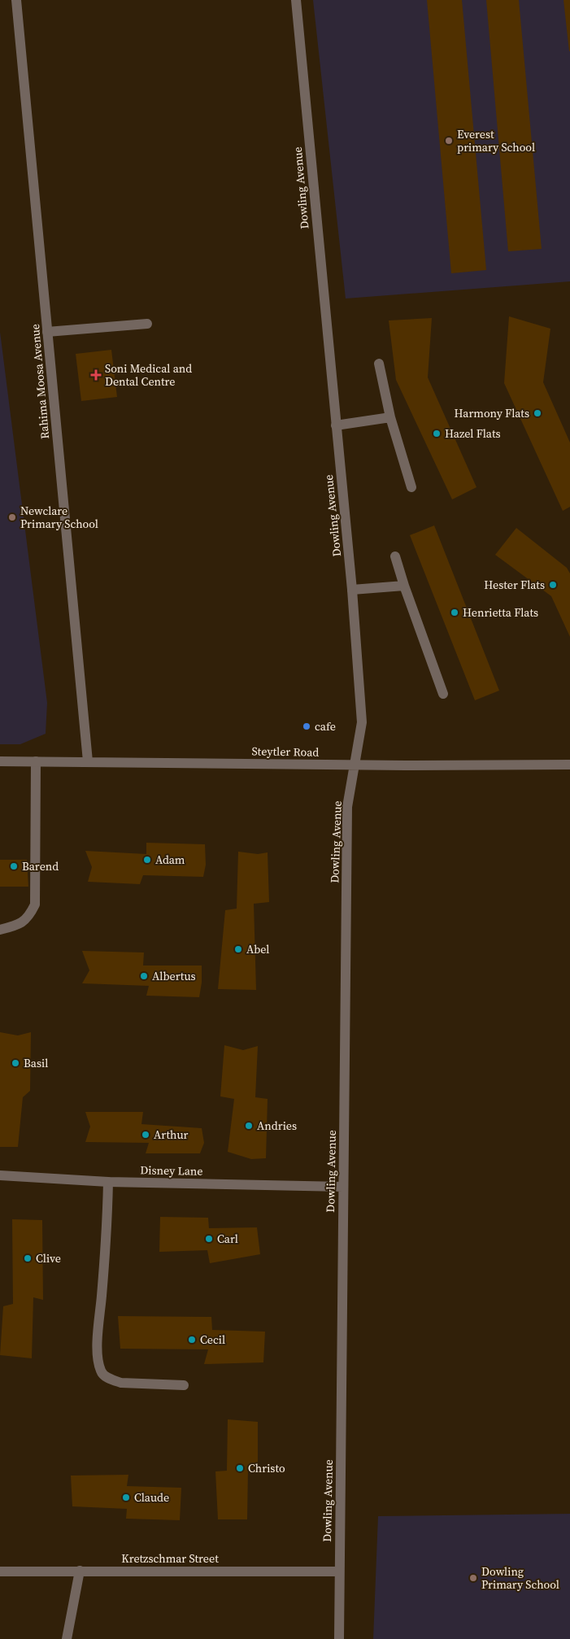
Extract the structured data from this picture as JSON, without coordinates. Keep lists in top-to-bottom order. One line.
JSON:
{"streets":{"street":["Dowling Avenue","Rahima Moosa Avenue","Steytler Road","Disney Lane","Kretzschmar Street"]},"crossings":[["Dowling Avenue","Steytler Road"],["Dowling Avenue","Disney Lane"],["Dowling Avenue","Kretzschmar Street"],["Rahima Moosa Avenue","Steytler Road"]],"places":{"other":["Everest primary School","Harmony Flats","Hazel Flats","Newclare Primary School","Hester Flats","Henrietta Flats","cafe","Adam","Barend","Abel","Albertus","Basil","Andries","Arthur","Carl","Clive","Cecil","Christo","Claude","Dowling Primary School"],"health":["Soni Medical and Dental Centre"]}}
